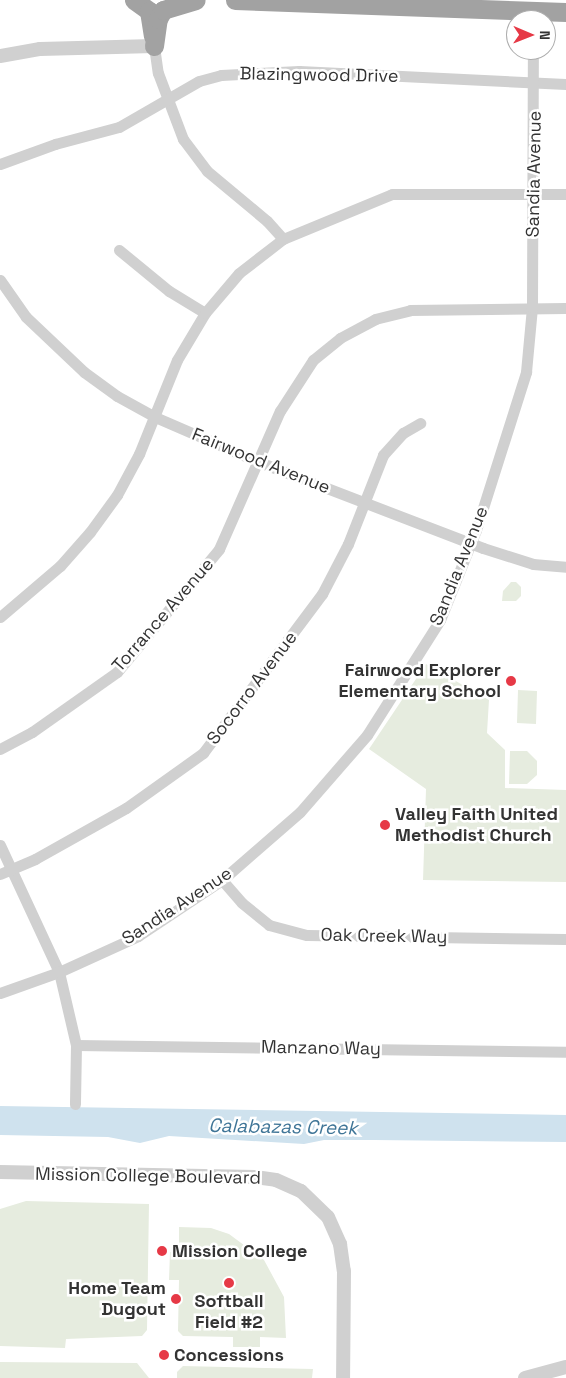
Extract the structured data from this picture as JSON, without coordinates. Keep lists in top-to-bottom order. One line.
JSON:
{"streets":{"street":["Blazingwood Drive","Sandia Avenue","Fairwood Avenue","Torrance Avenue","Socorro Avenue","Oak Creek Way","Manzano Way","Mission College Boulevard"]},"crossings":[["Blazingwood Drive","Sandia Avenue"],["Sandia Avenue","Fairwood Avenue"],["Sandia Avenue","Torrance Avenue"],["Sandia Avenue","Oak Creek Way"],["Fairwood Avenue","Torrance Avenue"],["Fairwood Avenue","Socorro Avenue"]],"water":["Calabazas Creek"],"places":["Fairwood Explorer Elementary School","Valley Faith United Methodist Church","Mission College","Softball Field #2","Home Team Dugout","Concessions"],"north":"right"}
